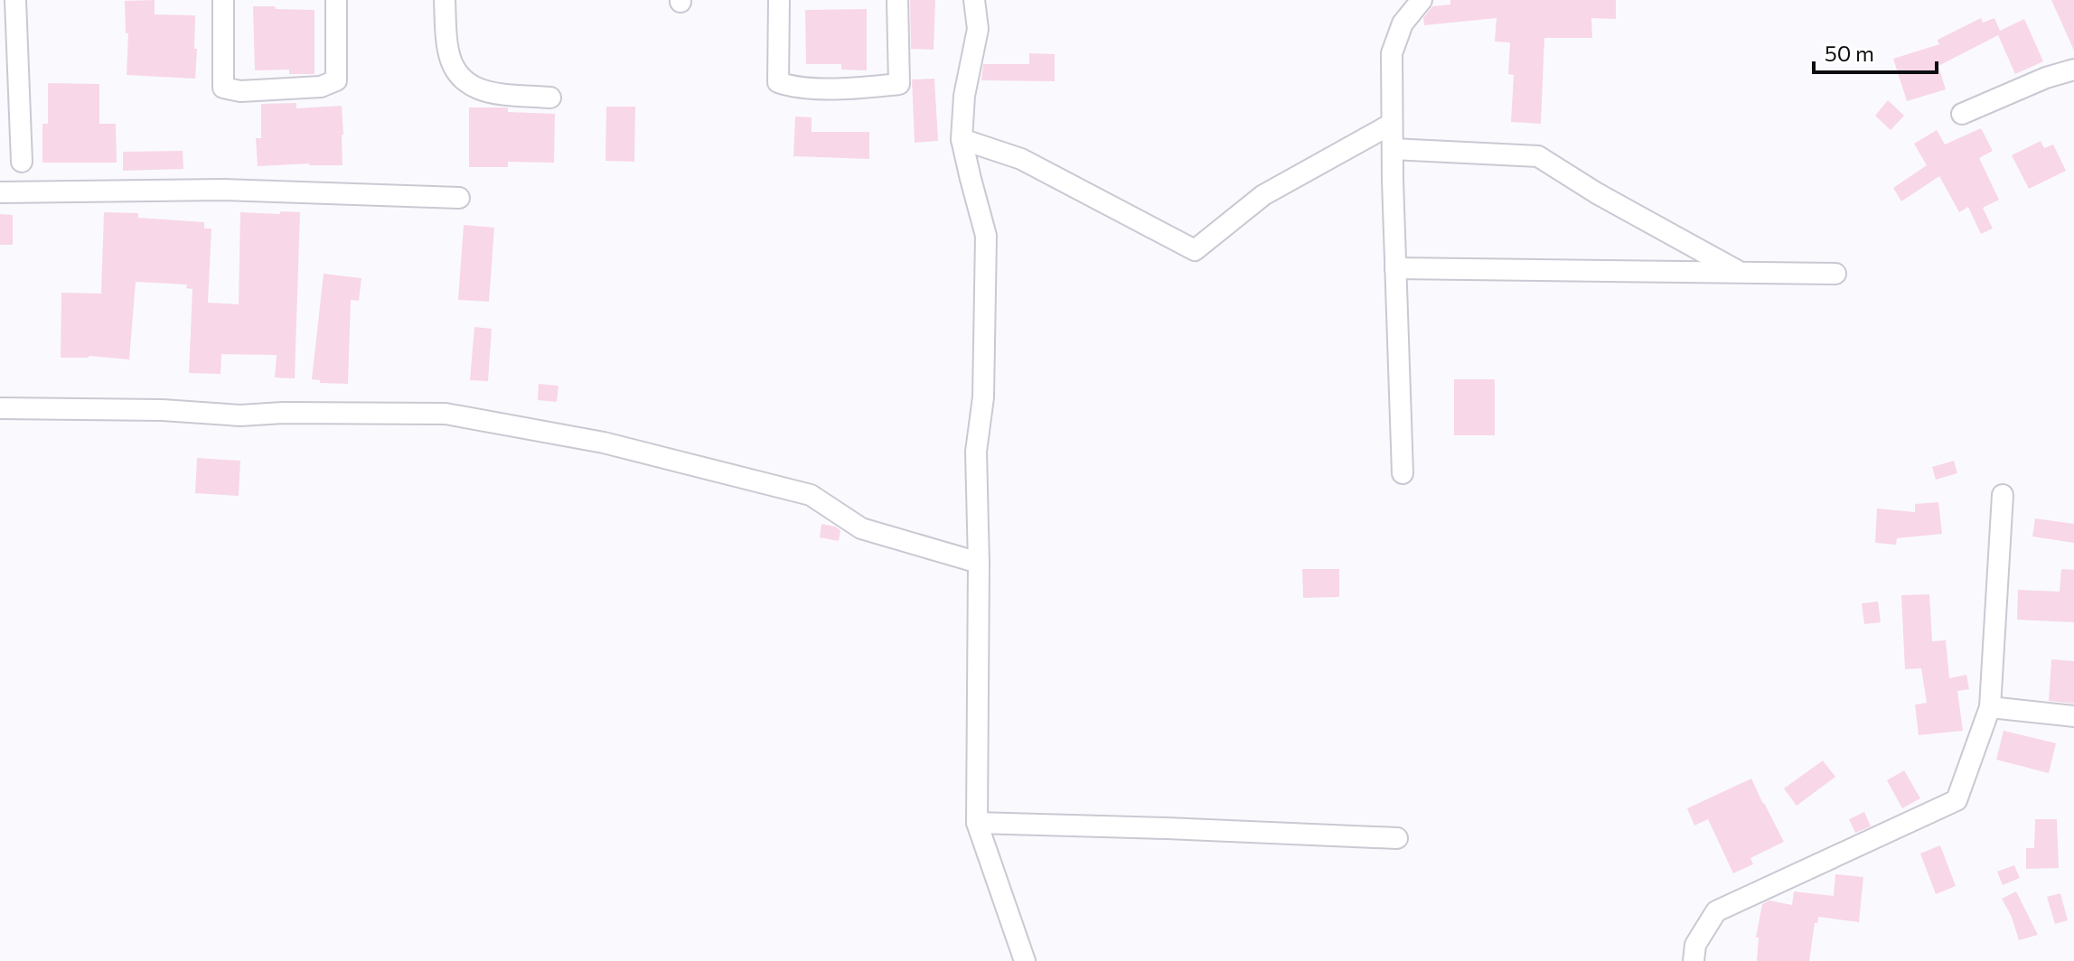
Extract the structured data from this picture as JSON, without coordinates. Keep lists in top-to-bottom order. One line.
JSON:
{"scale_bar":"50 m"}
